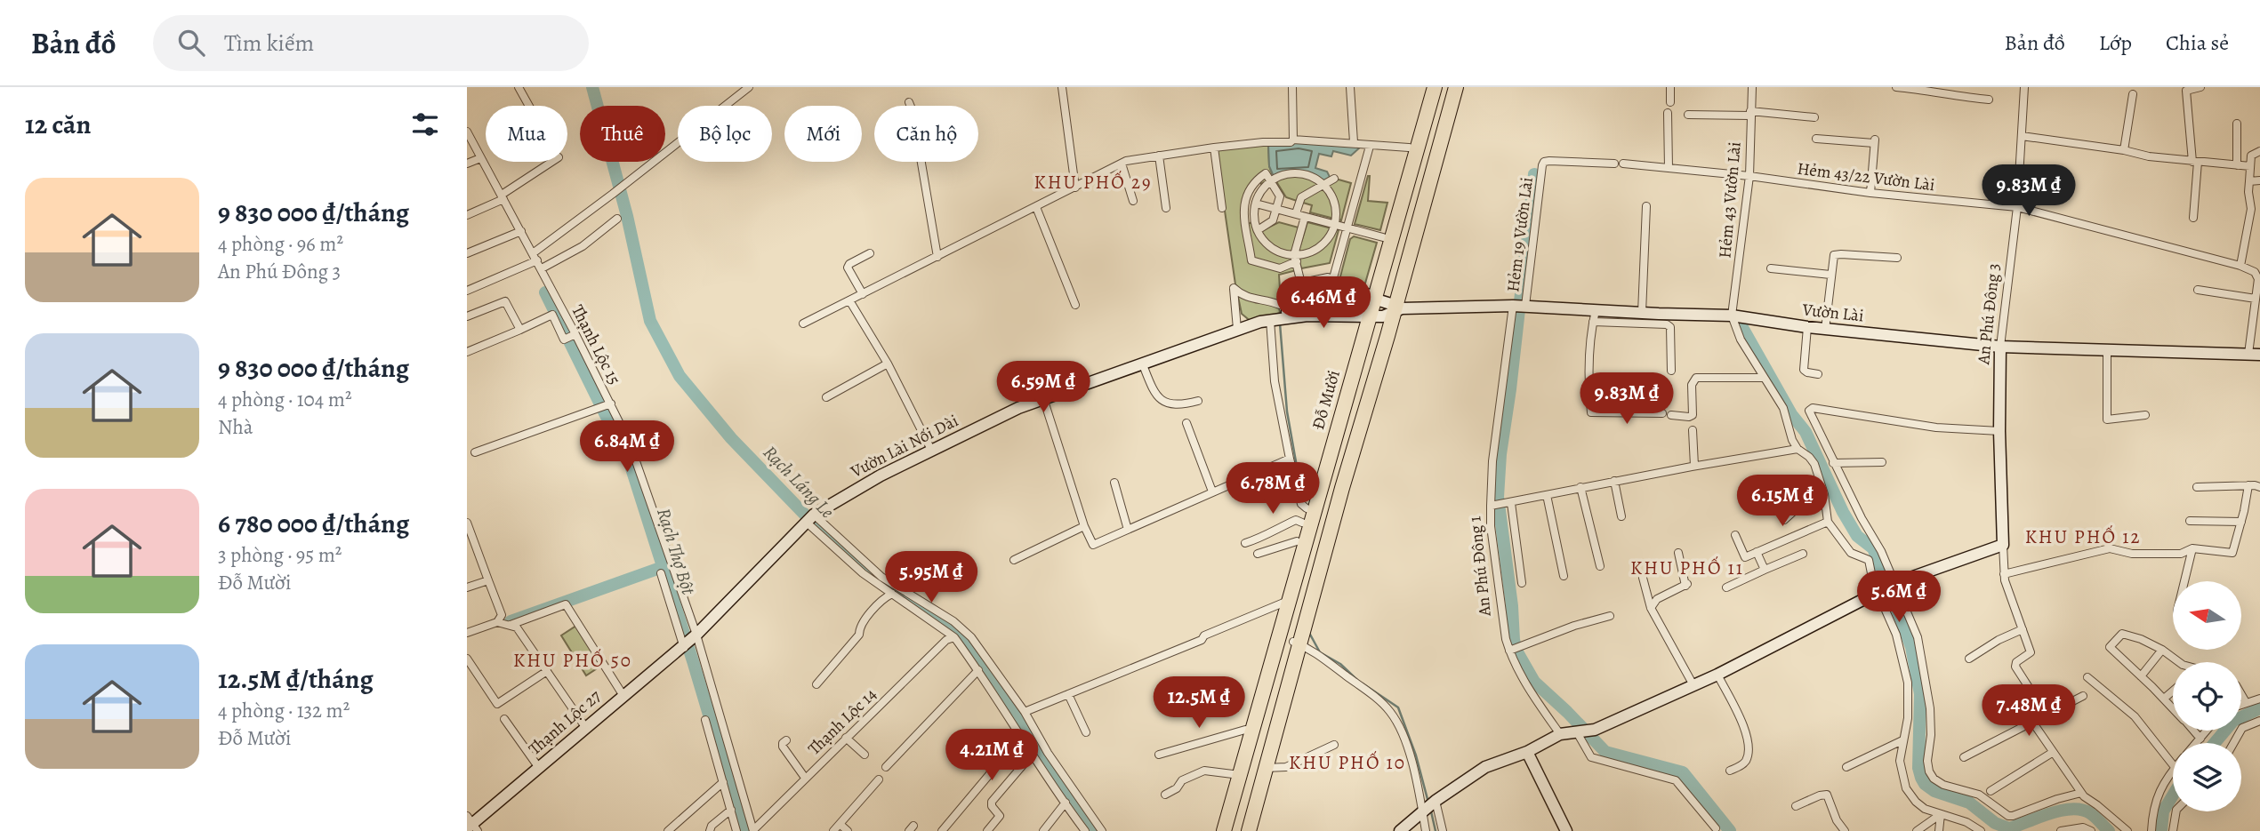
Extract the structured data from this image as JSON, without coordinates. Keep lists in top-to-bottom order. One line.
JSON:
{"streets":{"highway":["Đỗ Mười"],"street":["Hẻm 43/22 Vườn Lài","Hẻm 43 Vườn Lài","Hẻm 19 Vườn Lài","Vườn Lài","An Phú Đông 3","Thạnh Lộc 15","Vườn Lài Nối Dài","An Phú Đông 1","Thạnh Lộc 14","Thạnh Lộc 27"]},"crossings":[["Hẻm 43/22 Vườn Lài","Hẻm 43 Vườn Lài"],["Hẻm 43/22 Vườn Lài","An Phú Đông 3"],["Hẻm 43 Vườn Lài","Vườn Lài"],["Hẻm 19 Vườn Lài","Vườn Lài"],["Hẻm 19 Vườn Lài","An Phú Đông 1"],["Vườn Lài","An Phú Đông 3"],["Vườn Lài","Đỗ Mười"],["Vườn Lài","Vườn Lài Nối Dài"],["Vườn Lài","An Phú Đông 1"],["Thạnh Lộc 15","Vườn Lài Nối Dài"],["Thạnh Lộc 15","Thạnh Lộc 14"],["Thạnh Lộc 15","Thạnh Lộc 27"],["Đỗ Mười","Vườn Lài Nối Dài"],["Vườn Lài Nối Dài","Thạnh Lộc 27"]],"districts":["KHU PHỐ 29","KHU PHỐ 12","KHU PHỐ 11","KHU PHỐ 50","KHU PHỐ 10"],"water":["Rạch Láng Le","Rạch Thợ Bột"],"north":"left","page":{"header":"Bản đồ","search":"Tìm kiếm","nav":["Bản đồ","Lớp","Chia sẻ"],"heading":"12 căn","chip":["Mua","Thuê","Bộ lọc","Mới","Căn hộ"],"list":[{"name":"9 830 000 ₫/tháng","note":"4 phòng · 96 m² · An Phú Đông 3"},{"name":"9 830 000 ₫/tháng","note":"4 phòng · 104 m² · Nhà"},{"name":"6 780 000 ₫/tháng","note":"3 phòng · 95 m² · Đỗ Mười"},{"name":"12.5M ₫/tháng","note":"4 phòng · 132 m² · Đỗ Mười"}],"price":["9.83M ₫","6.46M ₫","6.59M ₫","9.83M ₫","6.84M ₫","6.78M ₫","6.15M ₫","5.95M ₫","5.6M ₫","12.5M ₫","7.48M ₫","4.21M ₫"]}}
